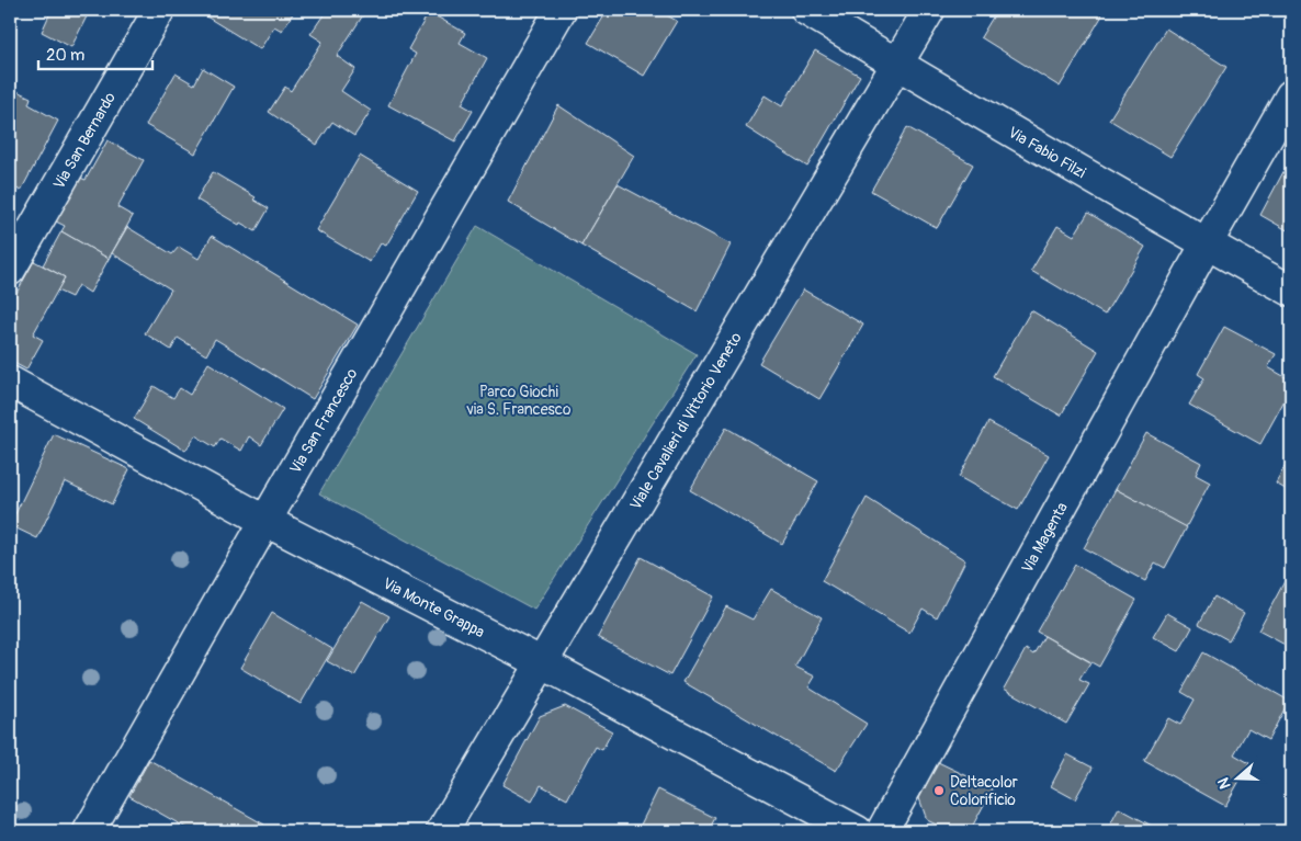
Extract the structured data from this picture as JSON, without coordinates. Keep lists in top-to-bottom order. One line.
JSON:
{"streets":{"street":["Via San Bernardo","Via Fabio Filzi","Via San Francesco","Viale Cavalieri di Vittorio Veneto","Via Magenta","Via Monte Grappa"]},"crossings":[["Via Fabio Filzi","Viale Cavalieri di Vittorio Veneto"],["Via Fabio Filzi","Via Magenta"],["Via San Francesco","Via Monte Grappa"],["Viale Cavalieri di Vittorio Veneto","Via Monte Grappa"]],"parks":["Parco Giochi via S. Francesco"],"places":["Deltacolor Colorificio"],"scale_bar":"20 m","north":"left"}
